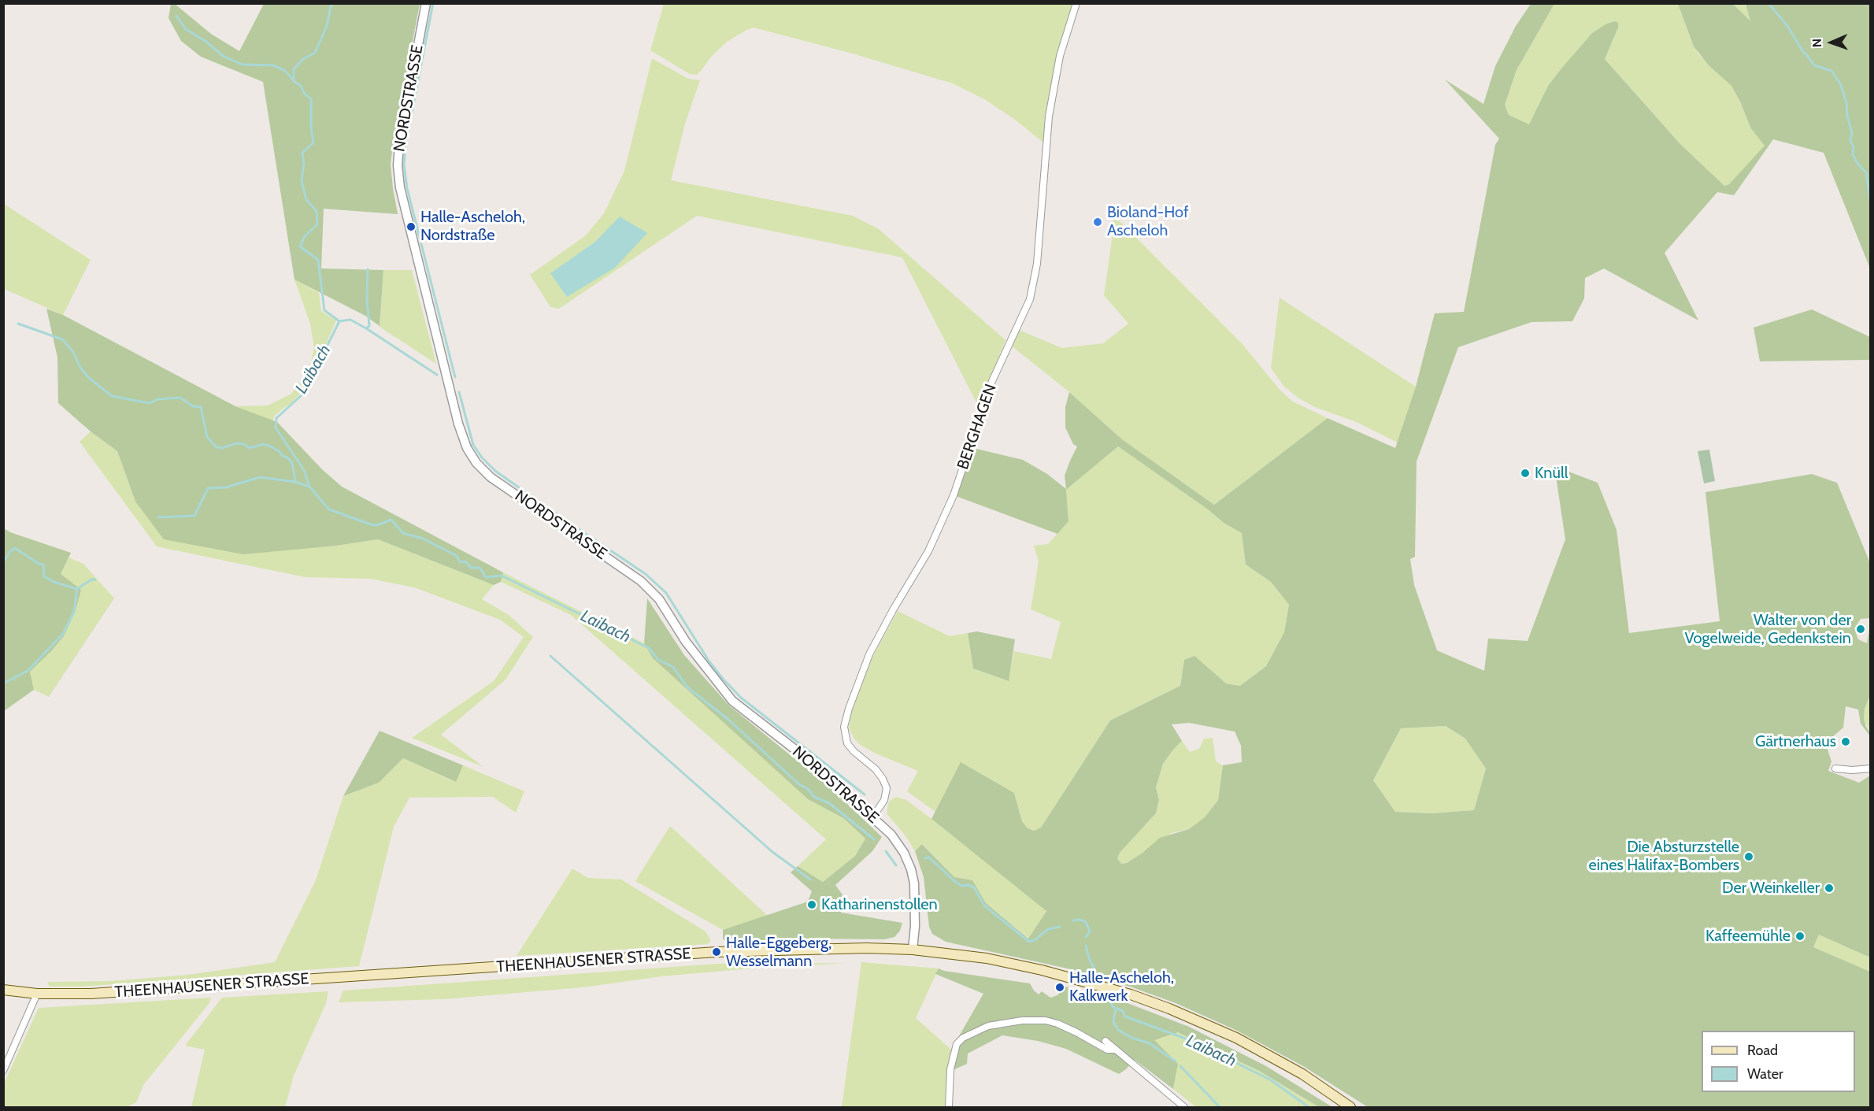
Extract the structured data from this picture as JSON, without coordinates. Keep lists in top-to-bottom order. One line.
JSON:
{"streets":{"main road":["THEENHAUSENER STRASSE"],"street":["NORDSTRASSE","BERGHAGEN"]},"crossings":[["NORDSTRASSE","BERGHAGEN"],["NORDSTRASSE","THEENHAUSENER STRASSE"]],"water":["Laibach"],"places":["Bioland-Hof Ascheloh","Halle-Ascheloh, Nordstraße","Knüll","Walter von der Vogelweide, Gedenkstein","Gärtnerhaus","Die Absturzstelle eines Halifax-Bombers","Der Weinkeller","Katharinenstollen","Kaffeemühle","Halle-Eggeberg, Wesselmann","Halle-Ascheloh, Kalkwerk"],"legend":["Road","Water"],"north":"left"}
